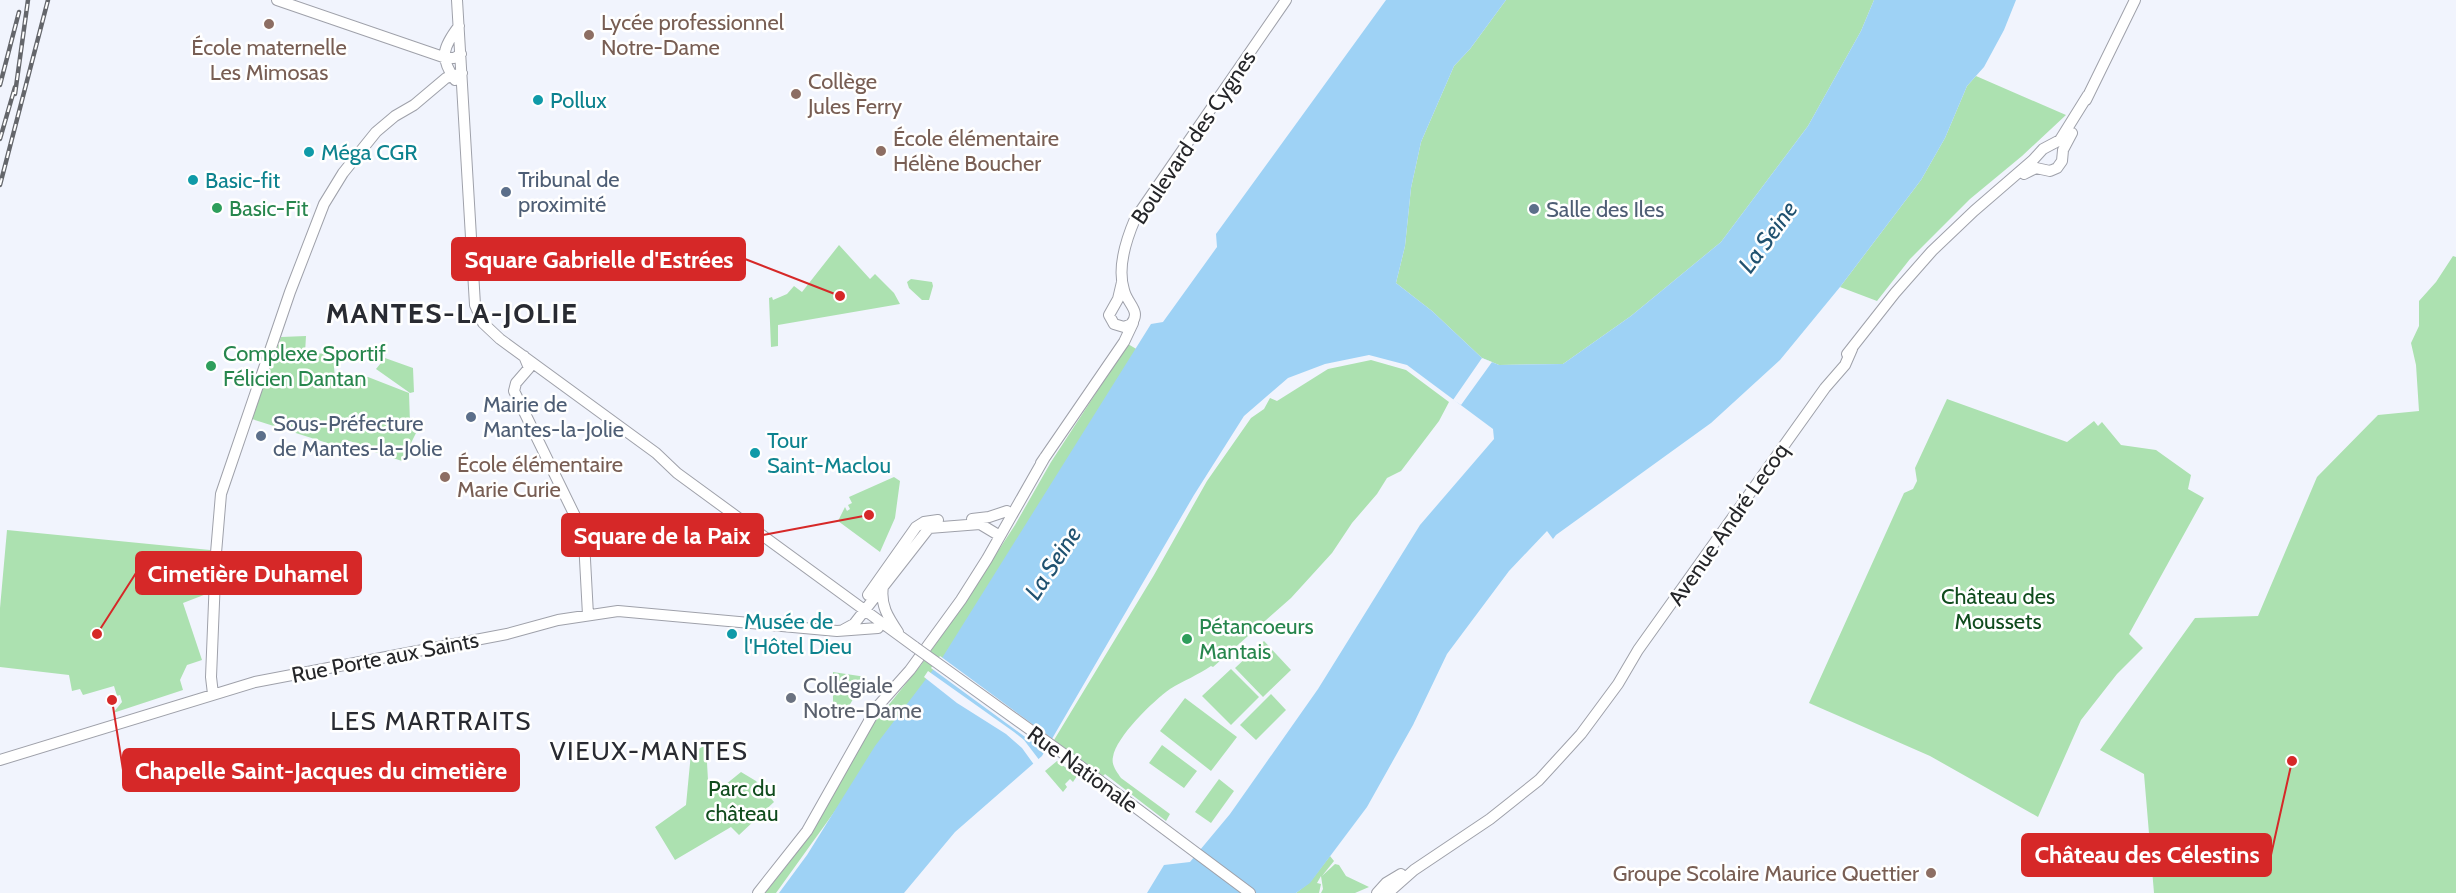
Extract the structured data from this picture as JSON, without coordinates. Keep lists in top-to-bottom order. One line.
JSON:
{"streets":{"main road":["Boulevard des Cygnes","Avenue André Lecoq","Rue Porte aux Saints","Rue Nationale"]},"districts":["MANTES-LA-JOLIE","LES MARTRAITS","VIEUX-MANTES"],"water":["La Seine"],"parks":["Château des Moussets","Parc du château"],"places":["École maternelle Les Mimosas","Lycée professionnel Notre-Dame","Collège Jules Ferry","Pollux","École élémentaire Hélène Boucher","Méga CGR","Basic-fit","Tribunal de proximité","Basic-Fit","Salle des Iles","Square Gabrielle d'Estrées","Complexe Sportif Félicien Dantan","Mairie de Mantes-la-Jolie","Sous-Préfecture de Mantes-la-Jolie","Tour Saint-Maclou","École élémentaire Marie Curie","Square de la Paix","Cimetière Duhamel","Musée de l'Hôtel Dieu","Pétancoeurs Mantais","Collégiale Notre-Dame","Chapelle Saint-Jacques du cimetière","Château des Célestins","Groupe Scolaire Maurice Quettier"]}
